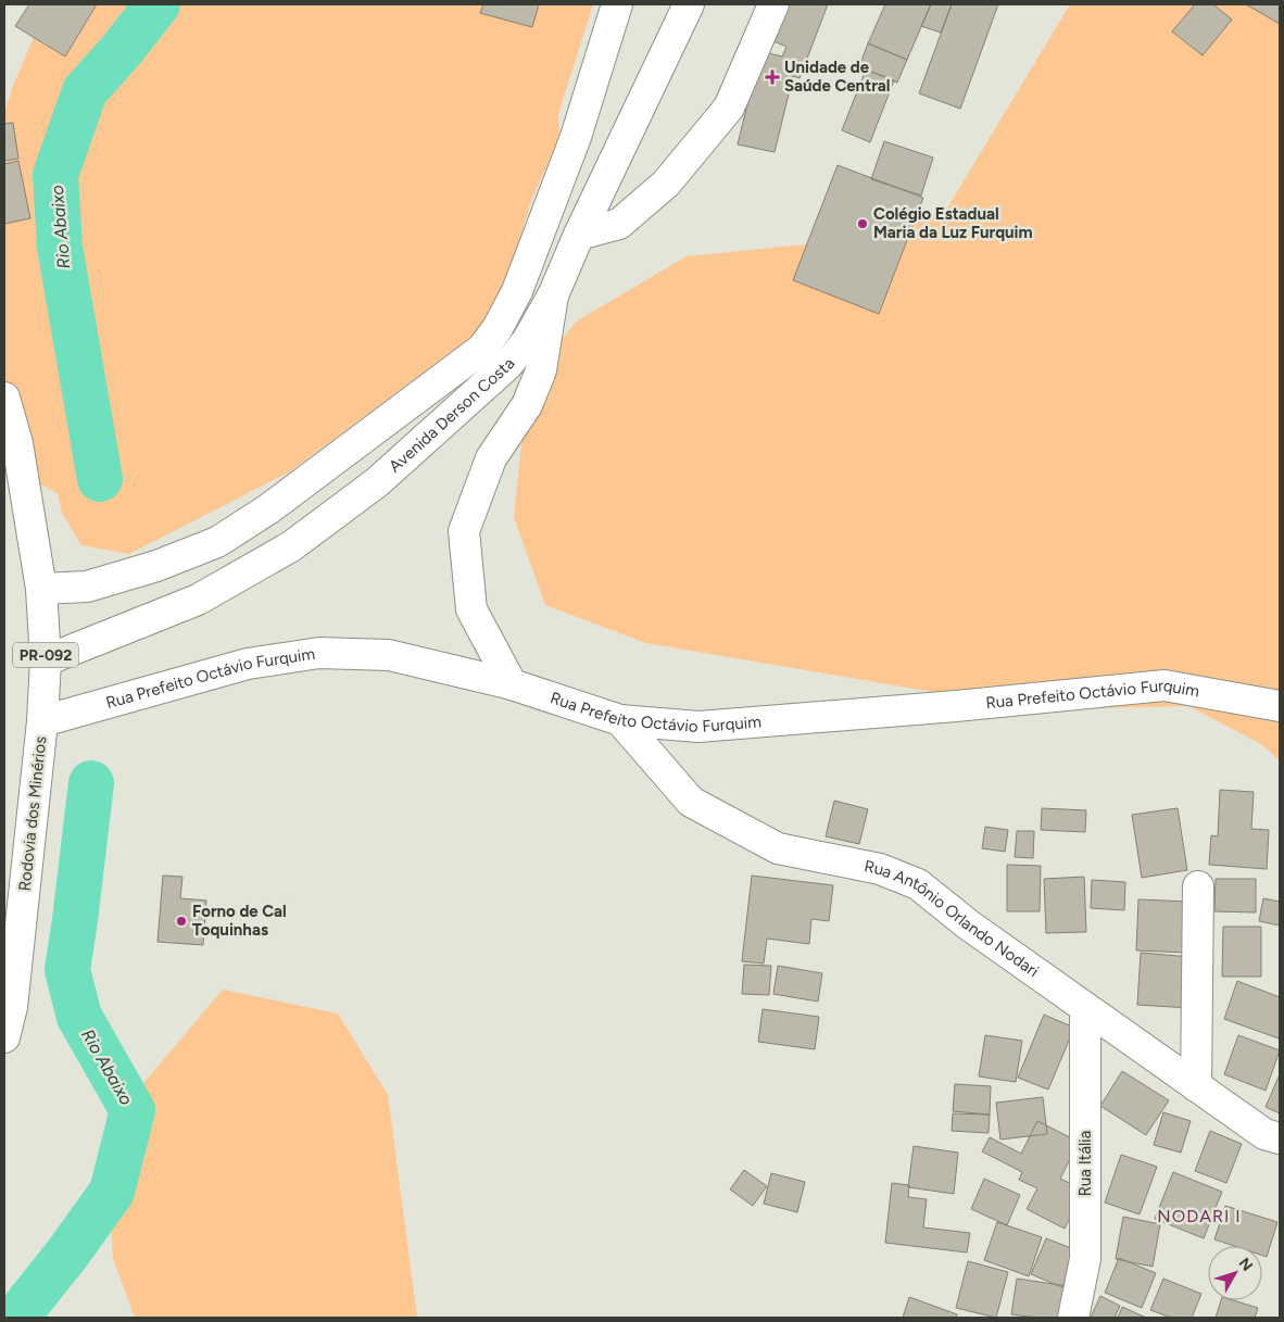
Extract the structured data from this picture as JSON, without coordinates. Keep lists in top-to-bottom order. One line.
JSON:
{"streets":{"street":["Avenida Derson Costa","PR-092","Rua Prefeito Octávio Furquim","Rodovia dos Minérios","Rua Antônio Orlando Nodari","Rua Itália"]},"crossings":[["Avenida Derson Costa","PR-092"],["Avenida Derson Costa","Rodovia dos Minérios"],["PR-092","Rodovia dos Minérios"],["Rua Prefeito Octávio Furquim","Rodovia dos Minérios"],["Rua Prefeito Octávio Furquim","Rua Antônio Orlando Nodari"],["Rua Antônio Orlando Nodari","Rua Itália"]],"districts":["NODARI I"],"water":["Rio Abaixo"],"places":{"health":["Unidade de Saúde Central"],"other":["Colégio Estadual Maria da Luz Furquim","Forno de Cal Toquinhas"]},"north":"top right"}
